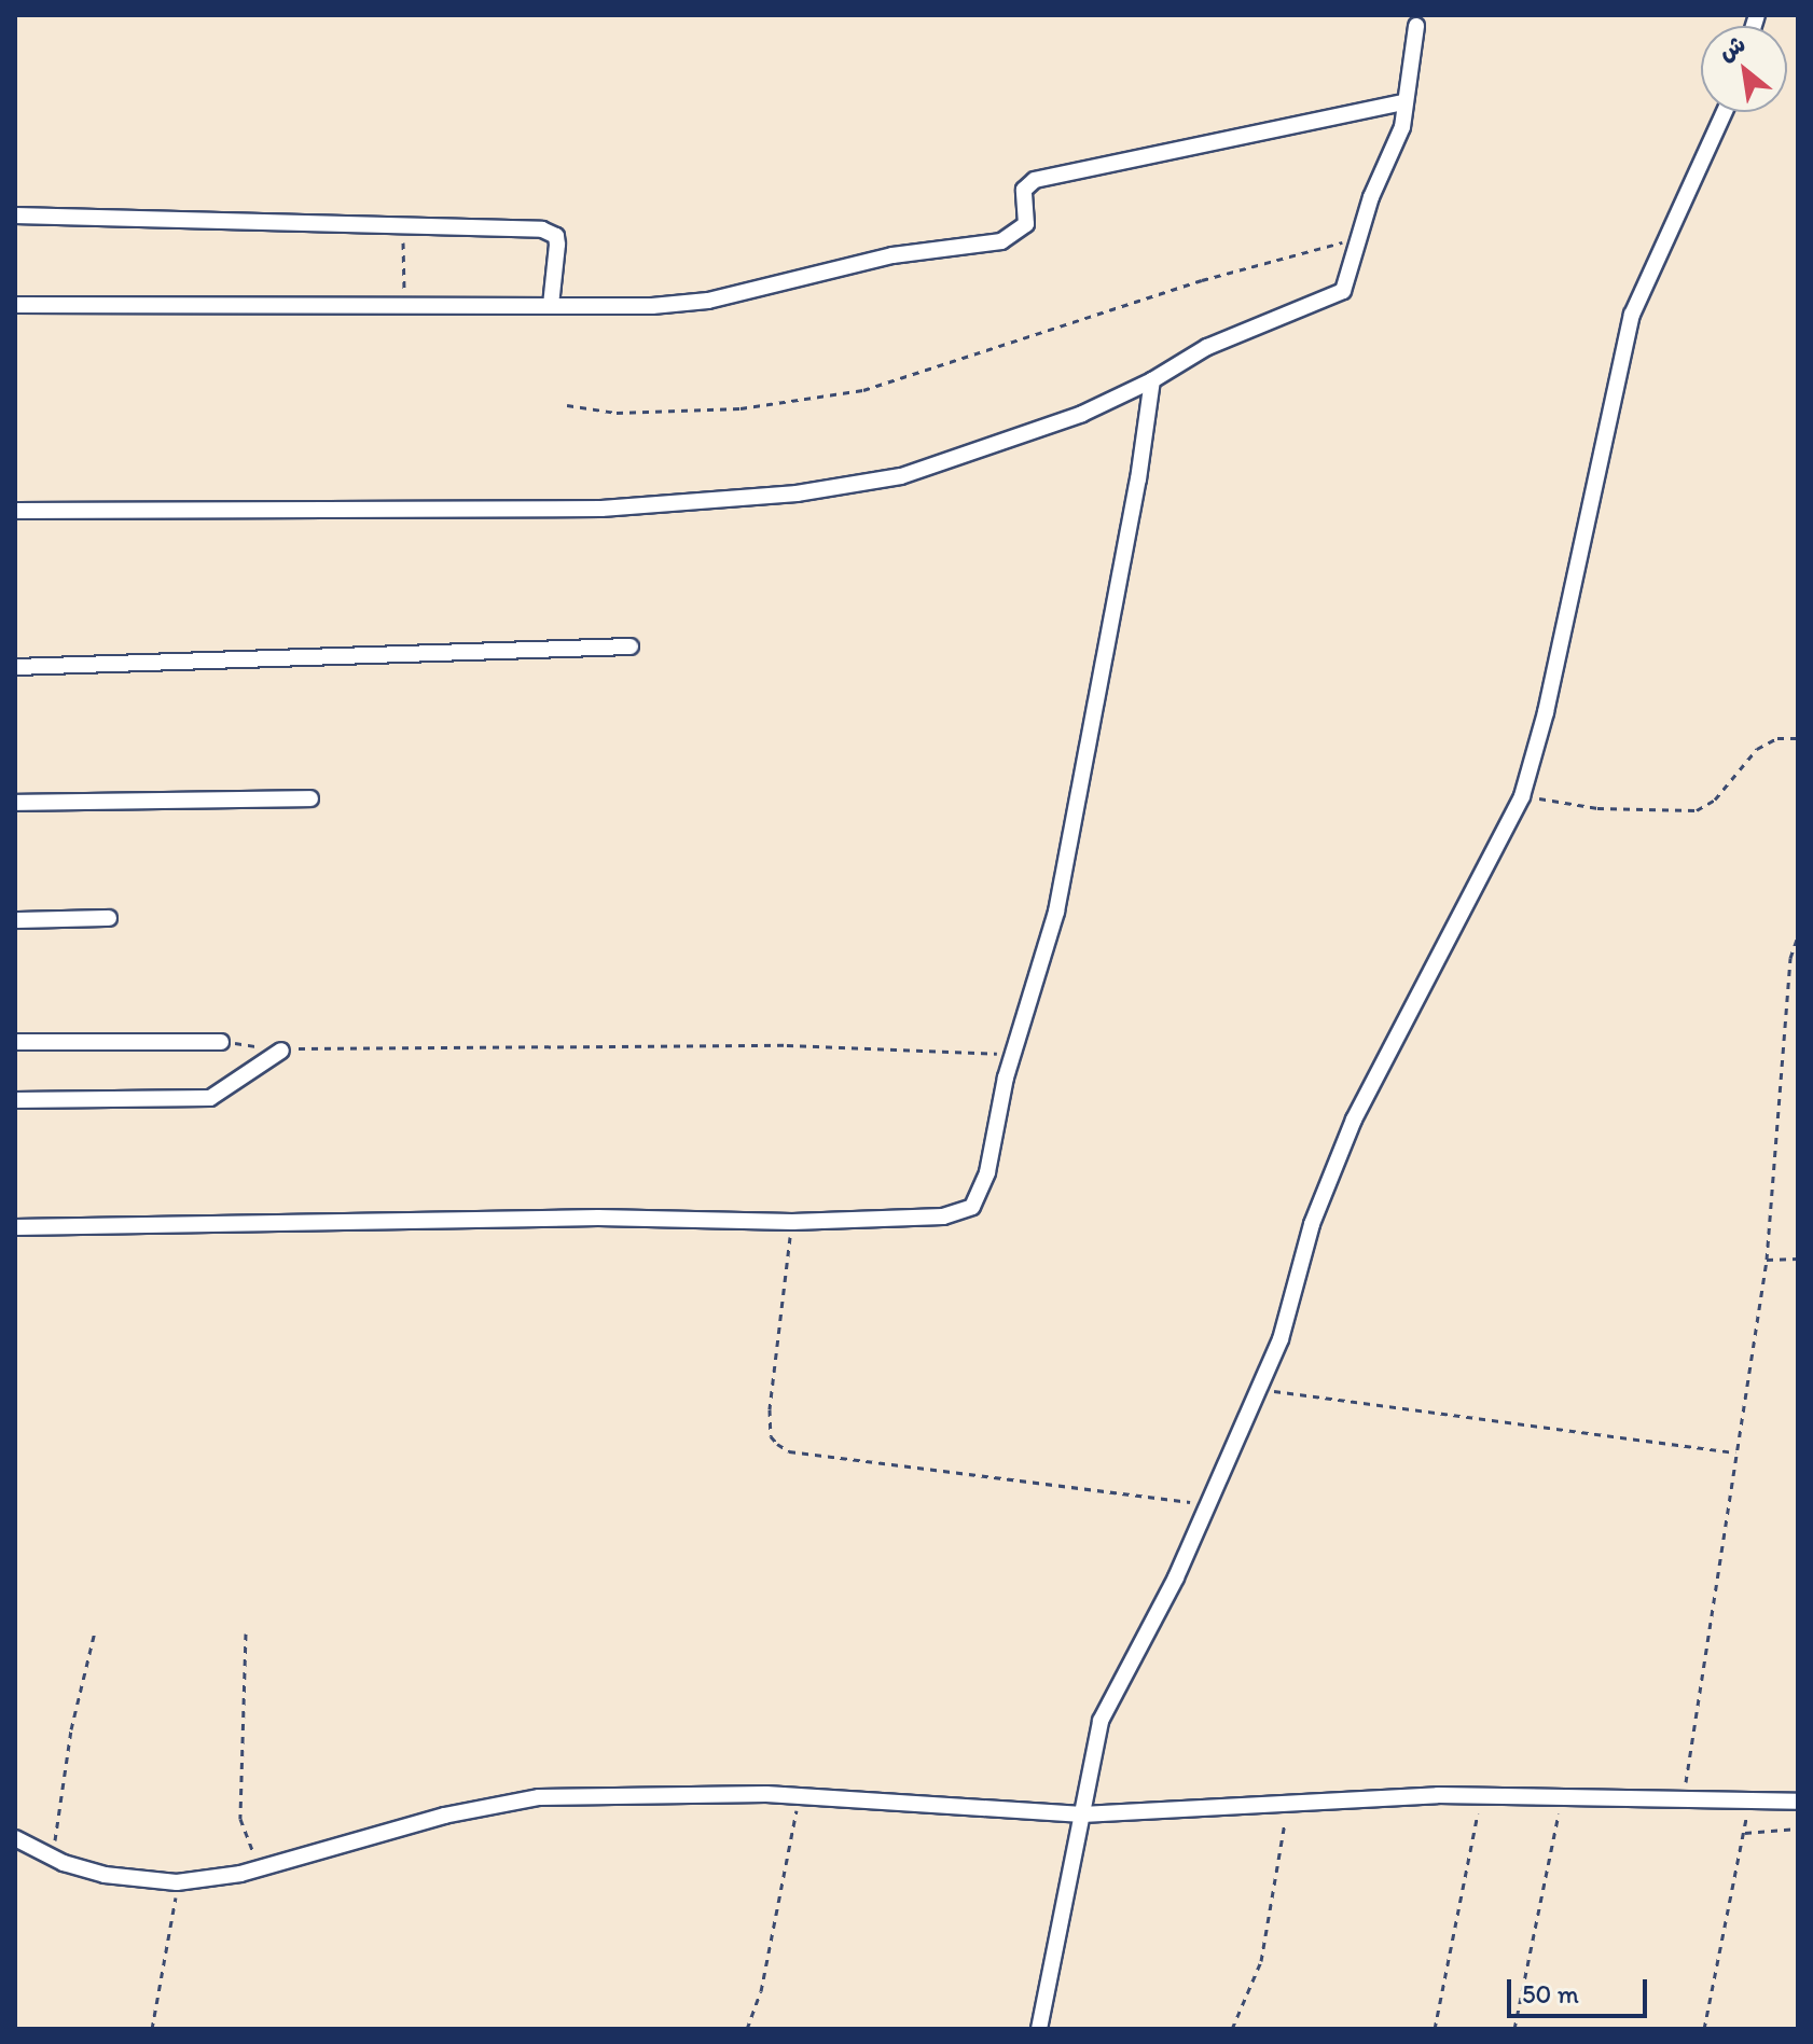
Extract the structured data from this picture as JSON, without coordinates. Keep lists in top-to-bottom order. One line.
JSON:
{"scale_bar":"50 m","north":"top left"}
